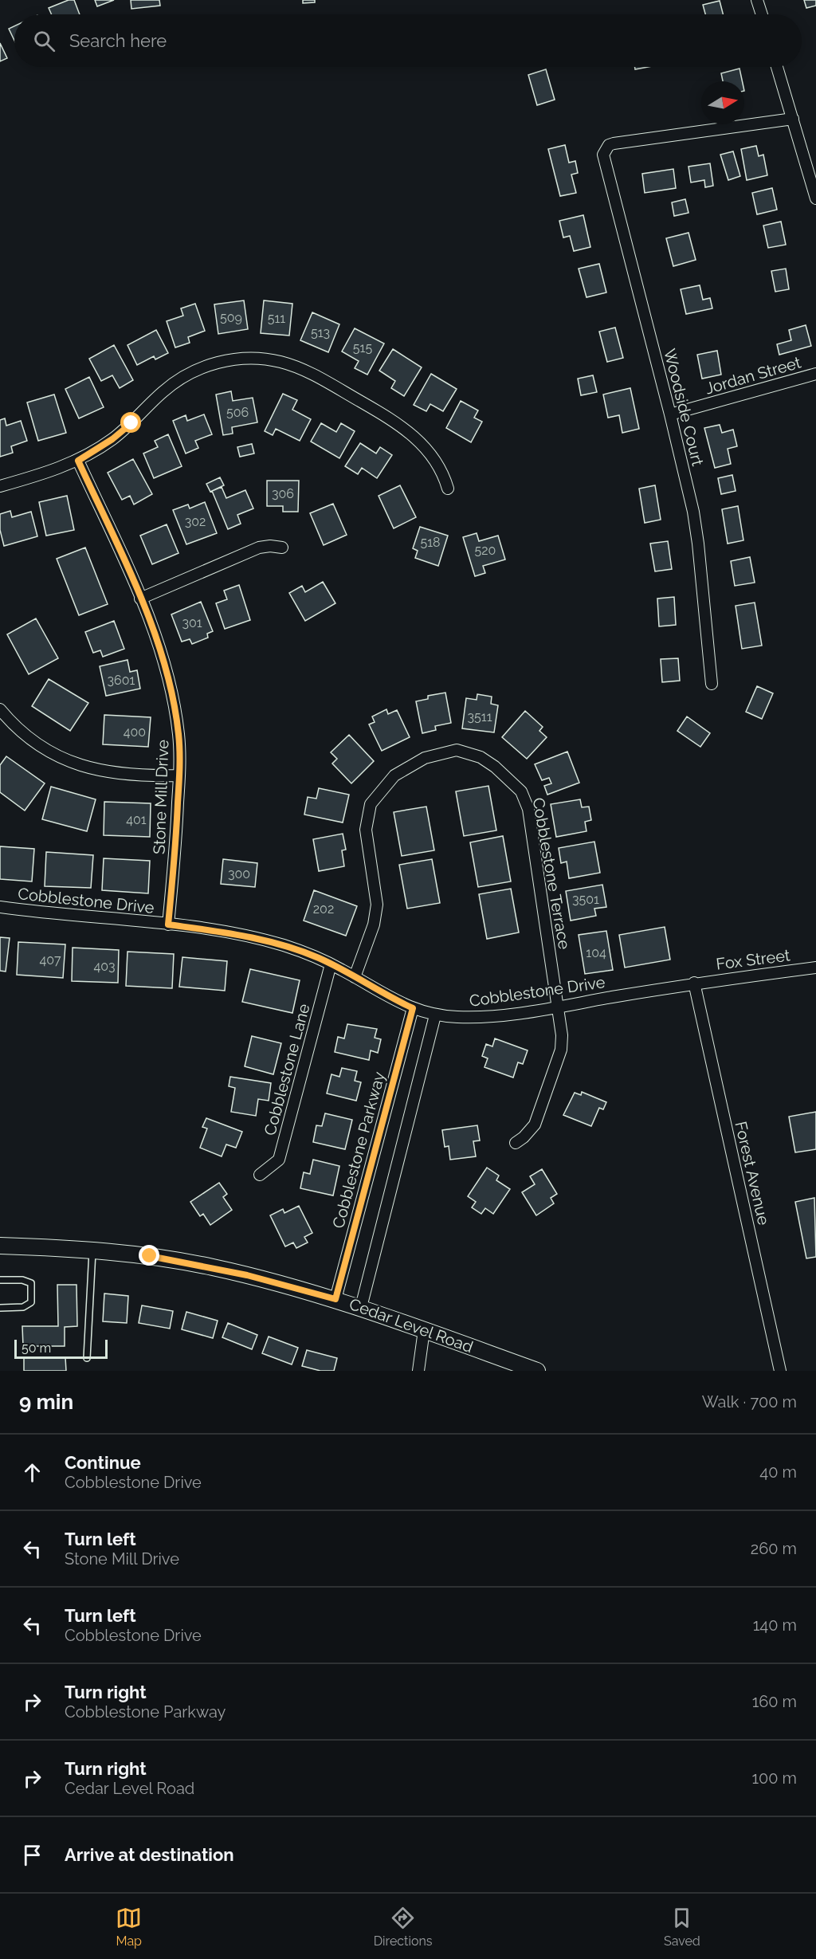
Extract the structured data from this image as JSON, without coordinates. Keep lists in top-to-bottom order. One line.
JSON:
{"streets":{"main road":["Cedar Level Road"],"street":["Jordan Street","Woodside Court","Stone Mill Drive","Cobblestone Terrace","Cobblestone Drive","Fox Street","Cobblestone Lane","Cobblestone Parkway","Forest Avenue"]},"crossings":[["Jordan Street","Woodside Court"],["Stone Mill Drive","Cobblestone Drive"],["Cobblestone Terrace","Cobblestone Drive"],["Cobblestone Drive","Fox Street"],["Cobblestone Drive","Cobblestone Lane"],["Cobblestone Drive","Cobblestone Parkway"],["Cobblestone Drive","Forest Avenue"],["Fox Street","Forest Avenue"],["Cobblestone Parkway","Cedar Level Road"]],"house_numbers":["509","511","513","515","506","306","302","518","520","301","3601","3511","400","401","300","3501","202","104","407","403"],"scale_bar":"50 m","north":"right","page":{"search":"Search here","scale":"50 m","heading":["9 min","Walk · 700 m"],"list":[["Continue","Cobblestone Drive","40 m"],["Turn left","Stone Mill Drive","260 m"],["Turn left","Cobblestone Drive","140 m"],["Turn right","Cobblestone Parkway","160 m"],["Turn right","Cedar Level Road","100 m"],"Arrive at destination"],"nav":["Map","Directions","Saved"]}}
